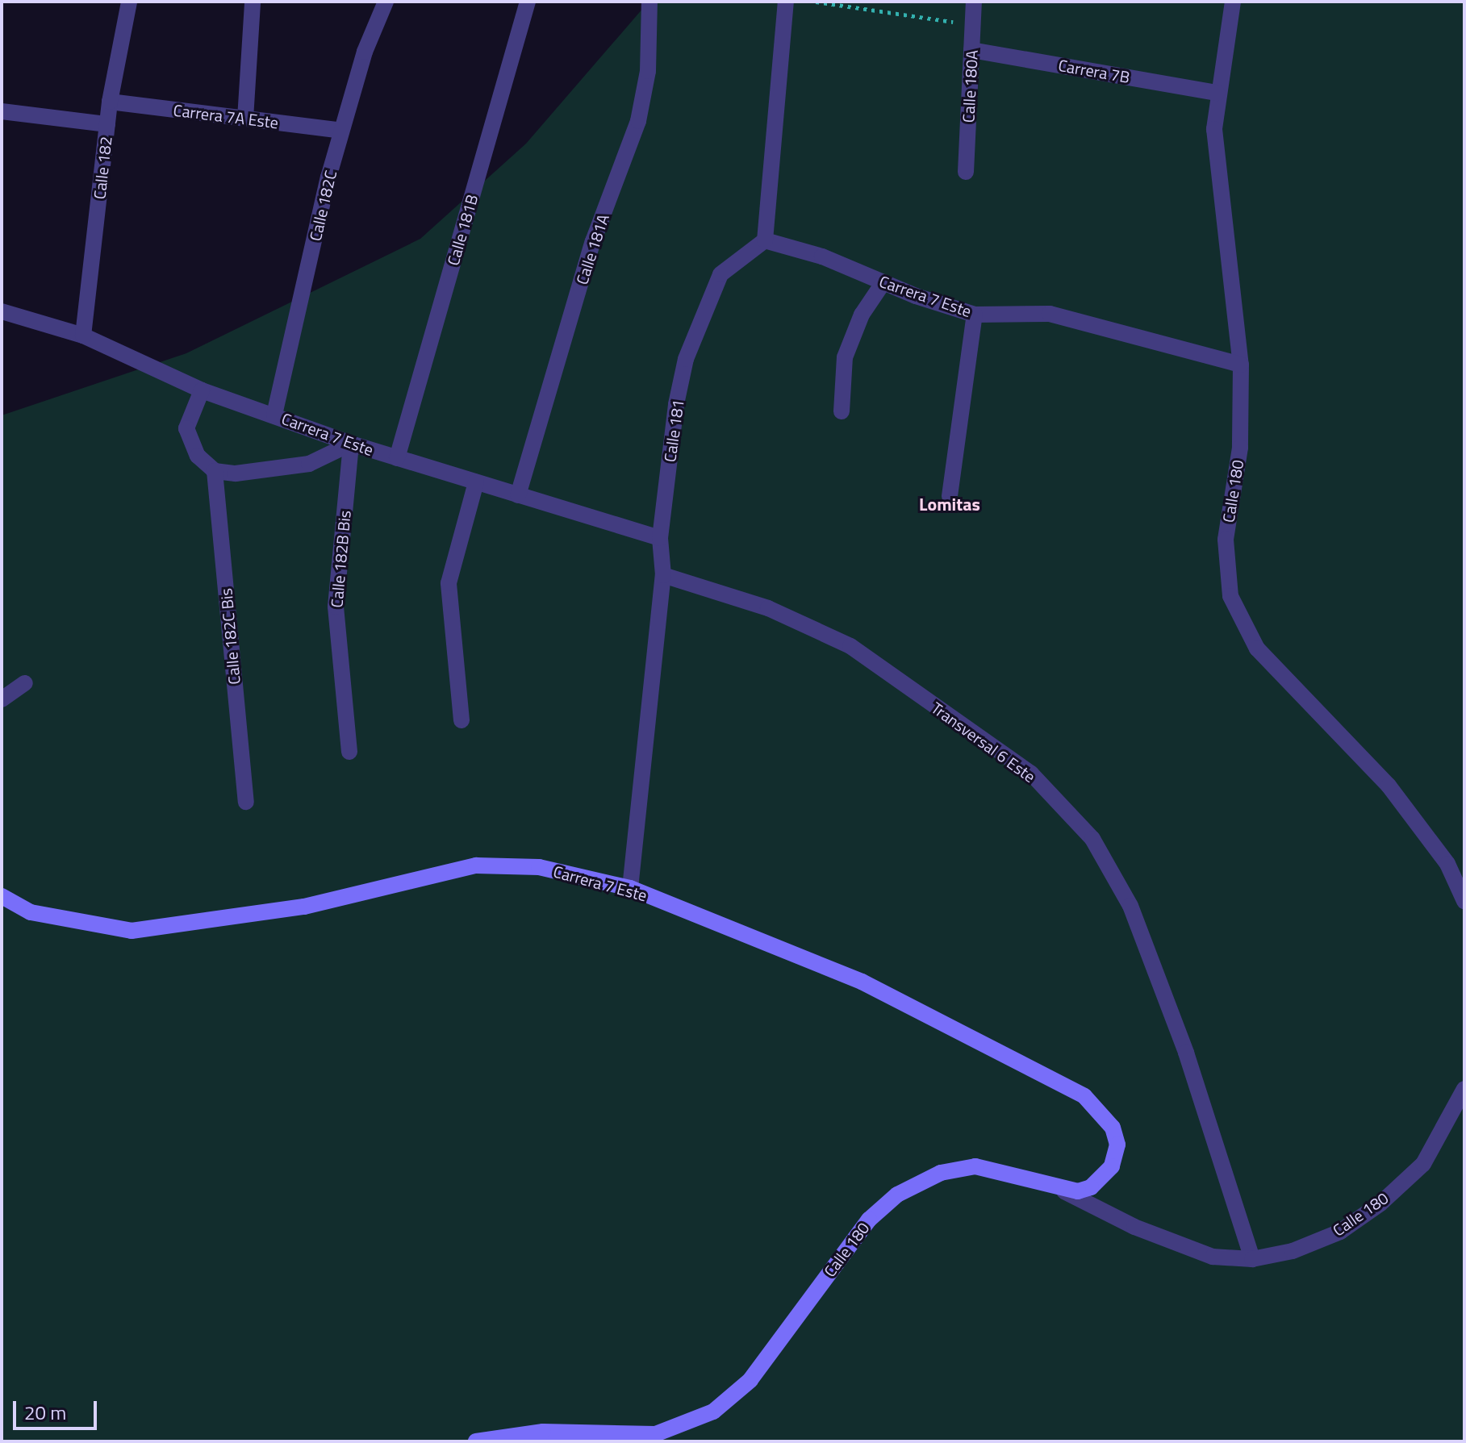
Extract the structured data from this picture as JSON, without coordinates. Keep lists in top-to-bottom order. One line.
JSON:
{"streets":{"main road":["Carrera 7 Este","Calle 180"],"street":["Carrera 7B","Calle 180A","Carrera 7A Este","Calle 182","Calle 182C","Calle 181B","Calle 181A","Calle 181","Calle 182B Bis","Calle 182C Bis","Transversal 6 Este"]},"crossings":[["Carrera 7B","Calle 180A"],["Carrera 7B","Calle 180"],["Carrera 7A Este","Calle 182"],["Carrera 7A Este","Calle 182C"],["Calle 182","Carrera 7 Este"],["Calle 182C","Carrera 7 Este"],["Calle 181B","Carrera 7 Este"],["Calle 181A","Carrera 7 Este"],["Carrera 7 Este","Calle 181"],["Carrera 7 Este","Calle 180"],["Carrera 7 Este","Calle 182B Bis"],["Calle 181","Transversal 6 Este"],["Calle 180","Transversal 6 Este"]],"districts":["Lomitas"],"scale_bar":"20 m"}
